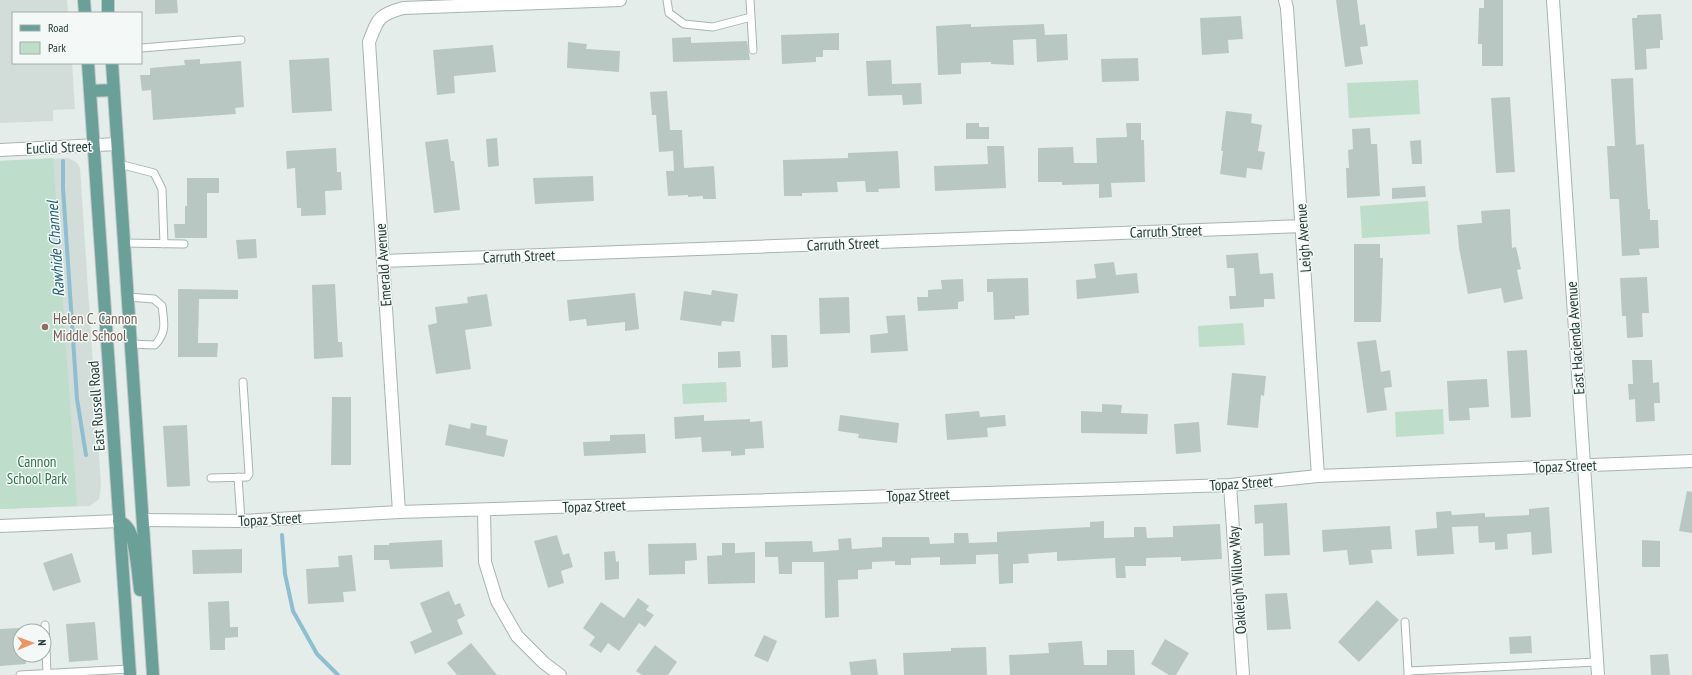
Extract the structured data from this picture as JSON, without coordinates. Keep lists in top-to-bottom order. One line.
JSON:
{"streets":{"main road":["East Russell Road"],"street":["Euclid Street","Carruth Street","Leigh Avenue","Emerald Avenue","East Hacienda Avenue","Topaz Street","Oakleigh Willow Way"]},"crossings":[["Euclid Street","East Russell Road"],["Carruth Street","Leigh Avenue"],["Carruth Street","Emerald Avenue"],["Leigh Avenue","Topaz Street"],["Emerald Avenue","Topaz Street"],["East Hacienda Avenue","Topaz Street"],["Topaz Street","Oakleigh Willow Way"]],"water":["Rawhide Channel"],"parks":["Cannon School Park"],"places":["Helen C. Cannon Middle School"],"legend":["Road","Park"],"north":"right"}
